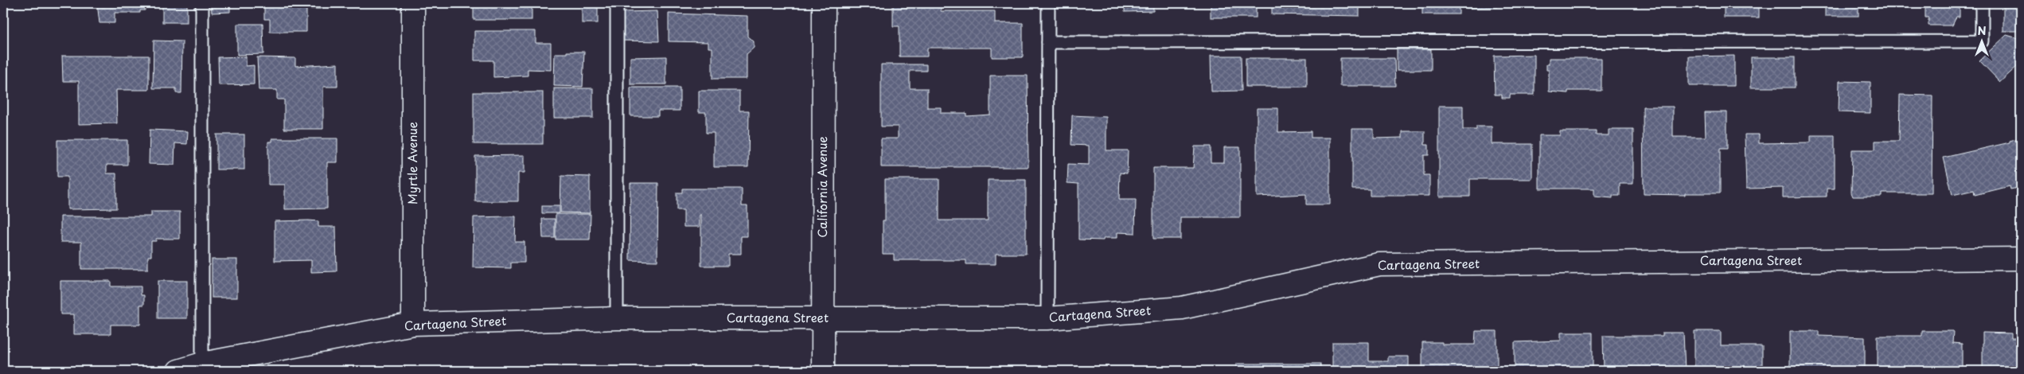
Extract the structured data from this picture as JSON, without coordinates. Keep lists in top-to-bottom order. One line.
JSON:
{"streets":{"street":["Myrtle Avenue","California Avenue","Cartagena Street"]},"crossings":[["Myrtle Avenue","Cartagena Street"],["California Avenue","Cartagena Street"]],"north":"top"}
